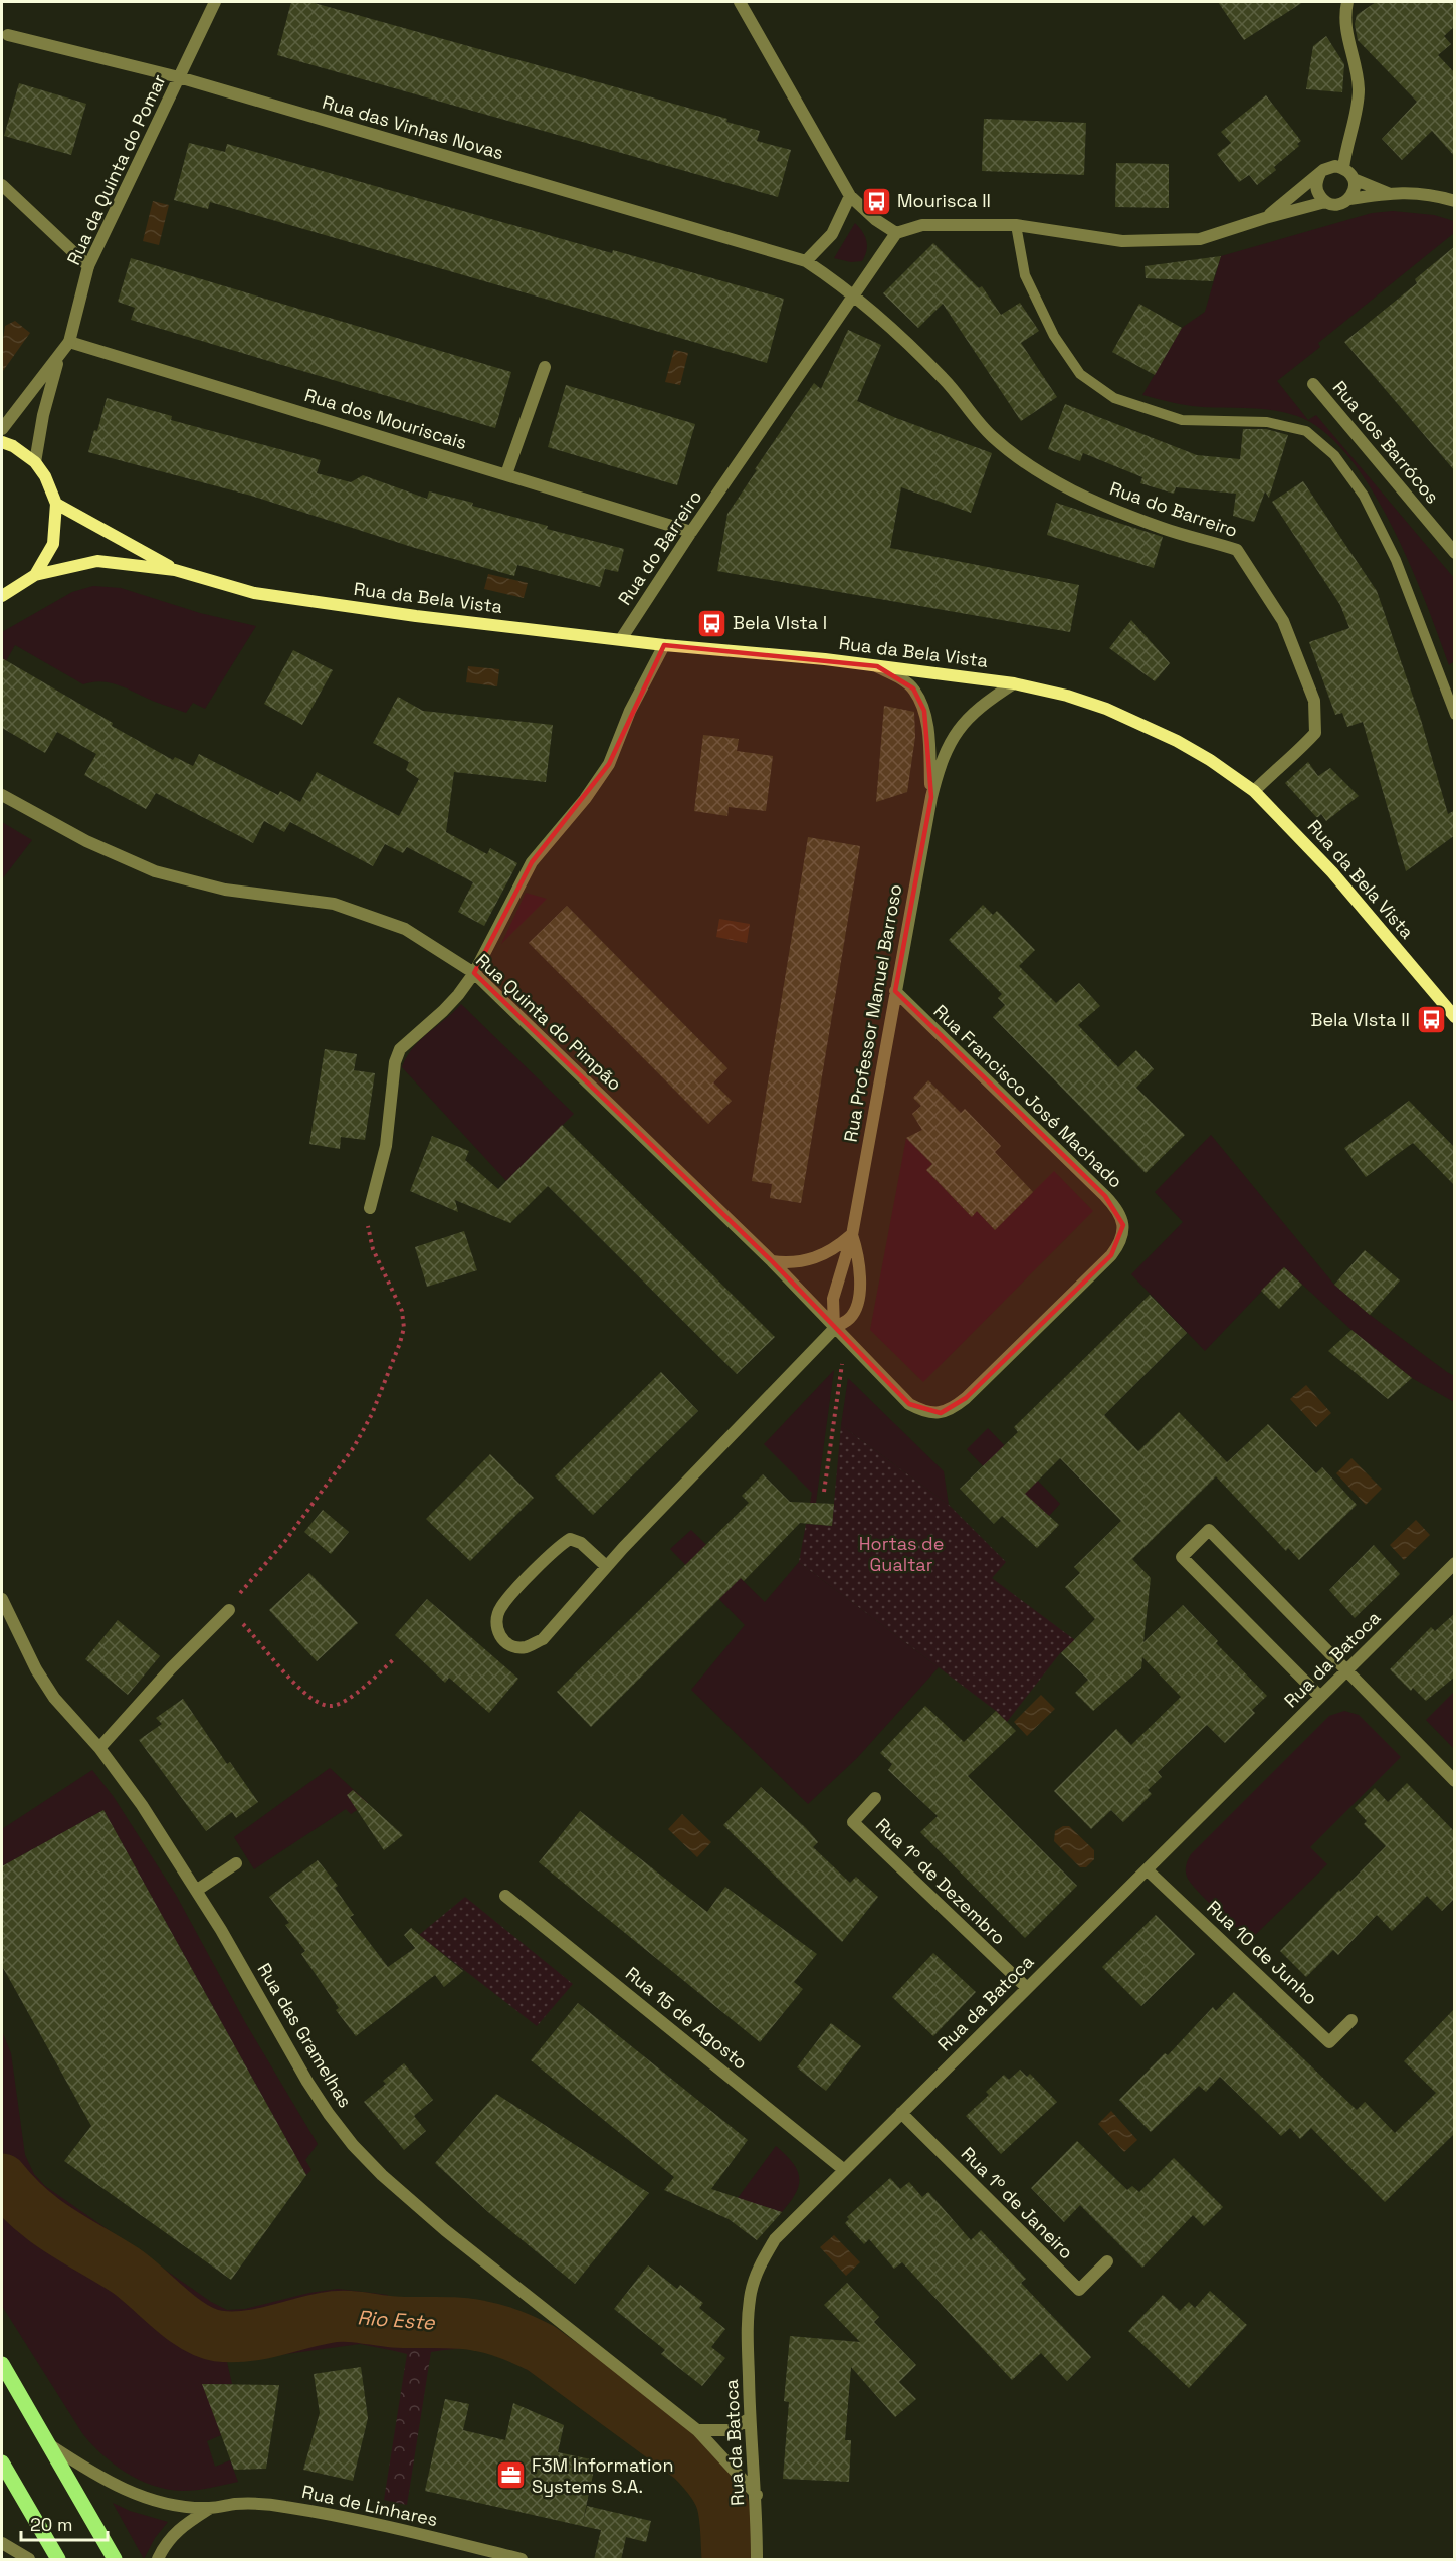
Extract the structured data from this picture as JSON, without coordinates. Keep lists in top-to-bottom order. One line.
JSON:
{"streets":{"main road":["Rua da Bela Vista"],"street":["Rua das Vinhas Novas","Rua da Quinta do Pomar","Rua dos Mouriscais","Rua dos Barrócos","Rua do Barreiro","Rua Professor Manuel Barroso","Rua Quinta do Pimpão","Rua Francisco José Machado","Rua da Batoca","Rua 1º de Dezembro","Rua 10 de Junho","Rua 15 de Agosto","Rua das Gramelhas","Rua 1º de Janeiro","Rua de Linhares"]},"crossings":[["Rua das Vinhas Novas","Rua da Quinta do Pomar"],["Rua das Vinhas Novas","Rua do Barreiro"],["Rua da Quinta do Pomar","Rua dos Mouriscais"],["Rua dos Mouriscais","Rua do Barreiro"],["Rua do Barreiro","Rua da Bela Vista"],["Rua Professor Manuel Barroso","Rua Quinta do Pimpão"],["Rua Professor Manuel Barroso","Rua Francisco José Machado"],["Rua Quinta do Pimpão","Rua Francisco José Machado"],["Rua da Batoca","Rua 1º de Dezembro"],["Rua da Batoca","Rua 10 de Junho"],["Rua da Batoca","Rua 15 de Agosto"],["Rua da Batoca","Rua das Gramelhas"],["Rua da Batoca","Rua 1º de Janeiro"]],"water":["Rio Este"],"parks":["Hortas de Gualtar"],"places":{"bus stop":["Mourisca II","Bela VIsta I","Bela VIsta II"],"office":["F3M Information Systems S.A."]},"scale_bar":"20 m"}
